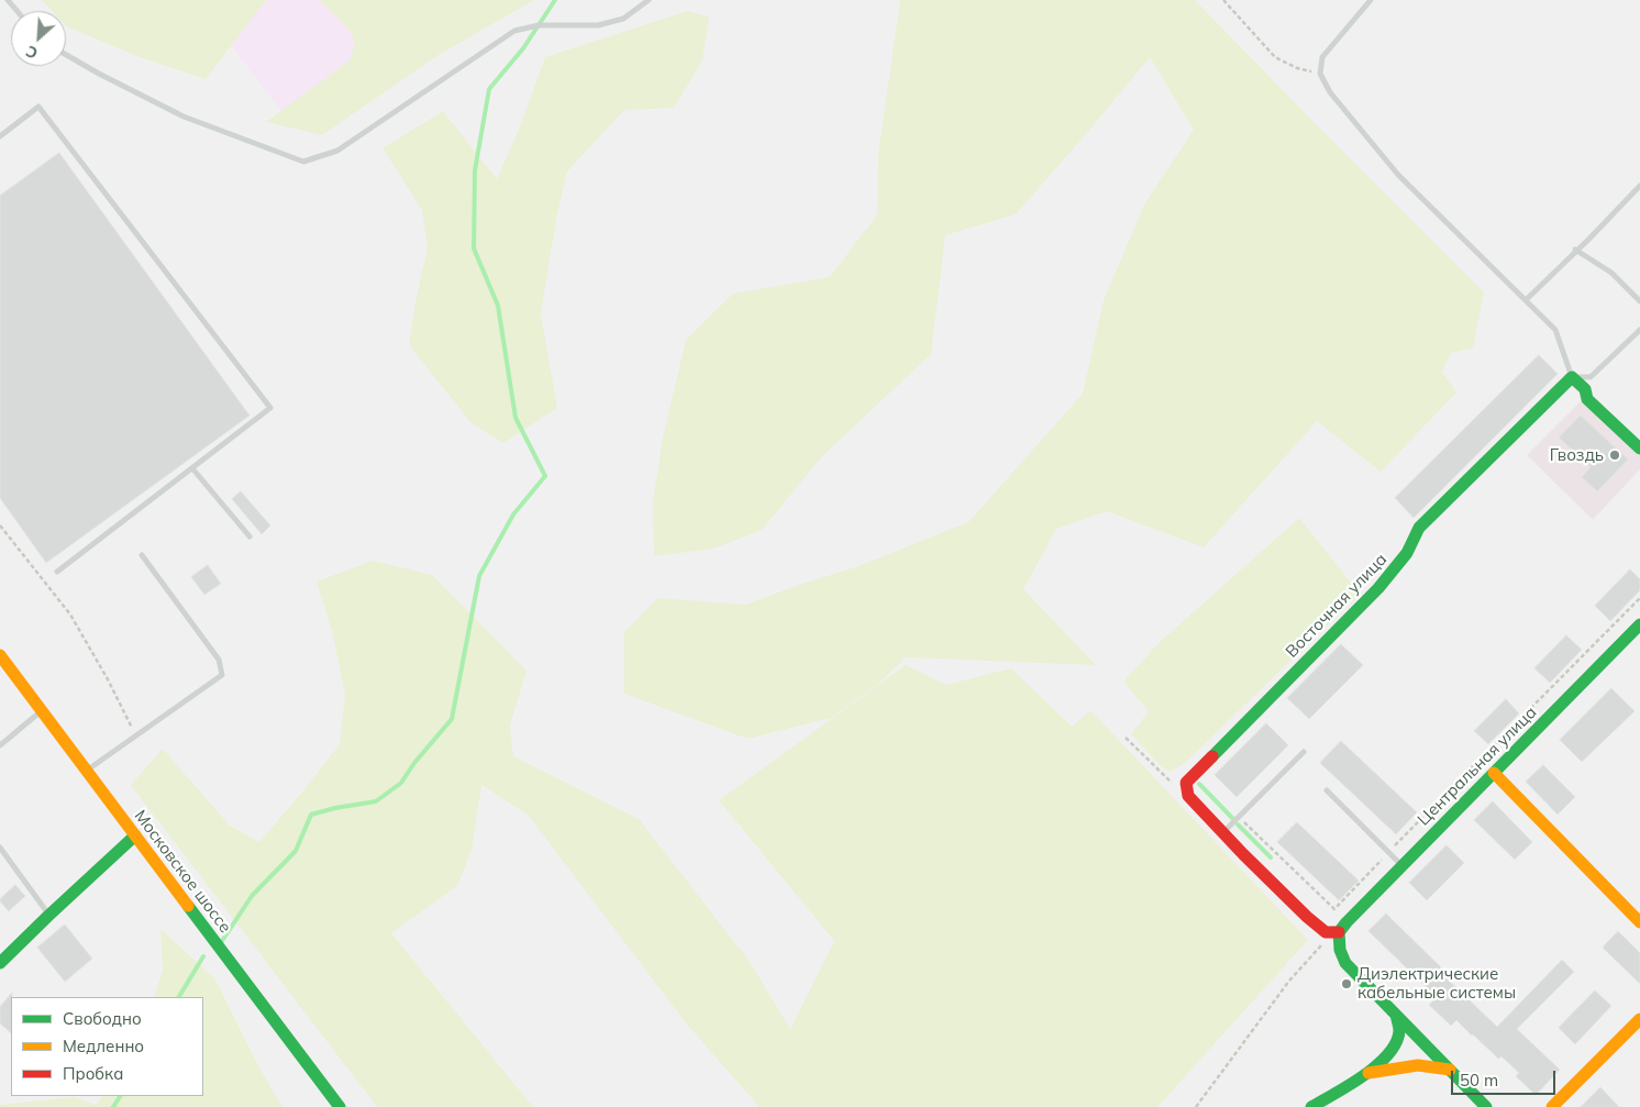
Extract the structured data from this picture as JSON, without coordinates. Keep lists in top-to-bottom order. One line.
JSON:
{"streets":{"street":["Восточная улица","Центральная улица","Московское шоссе"]},"places":["Гвоздь","Диэлектрические кабельные системы"],"legend":["Свободно","Медленно","Пробка"],"scale_bar":"50 m","north":"bottom left"}
